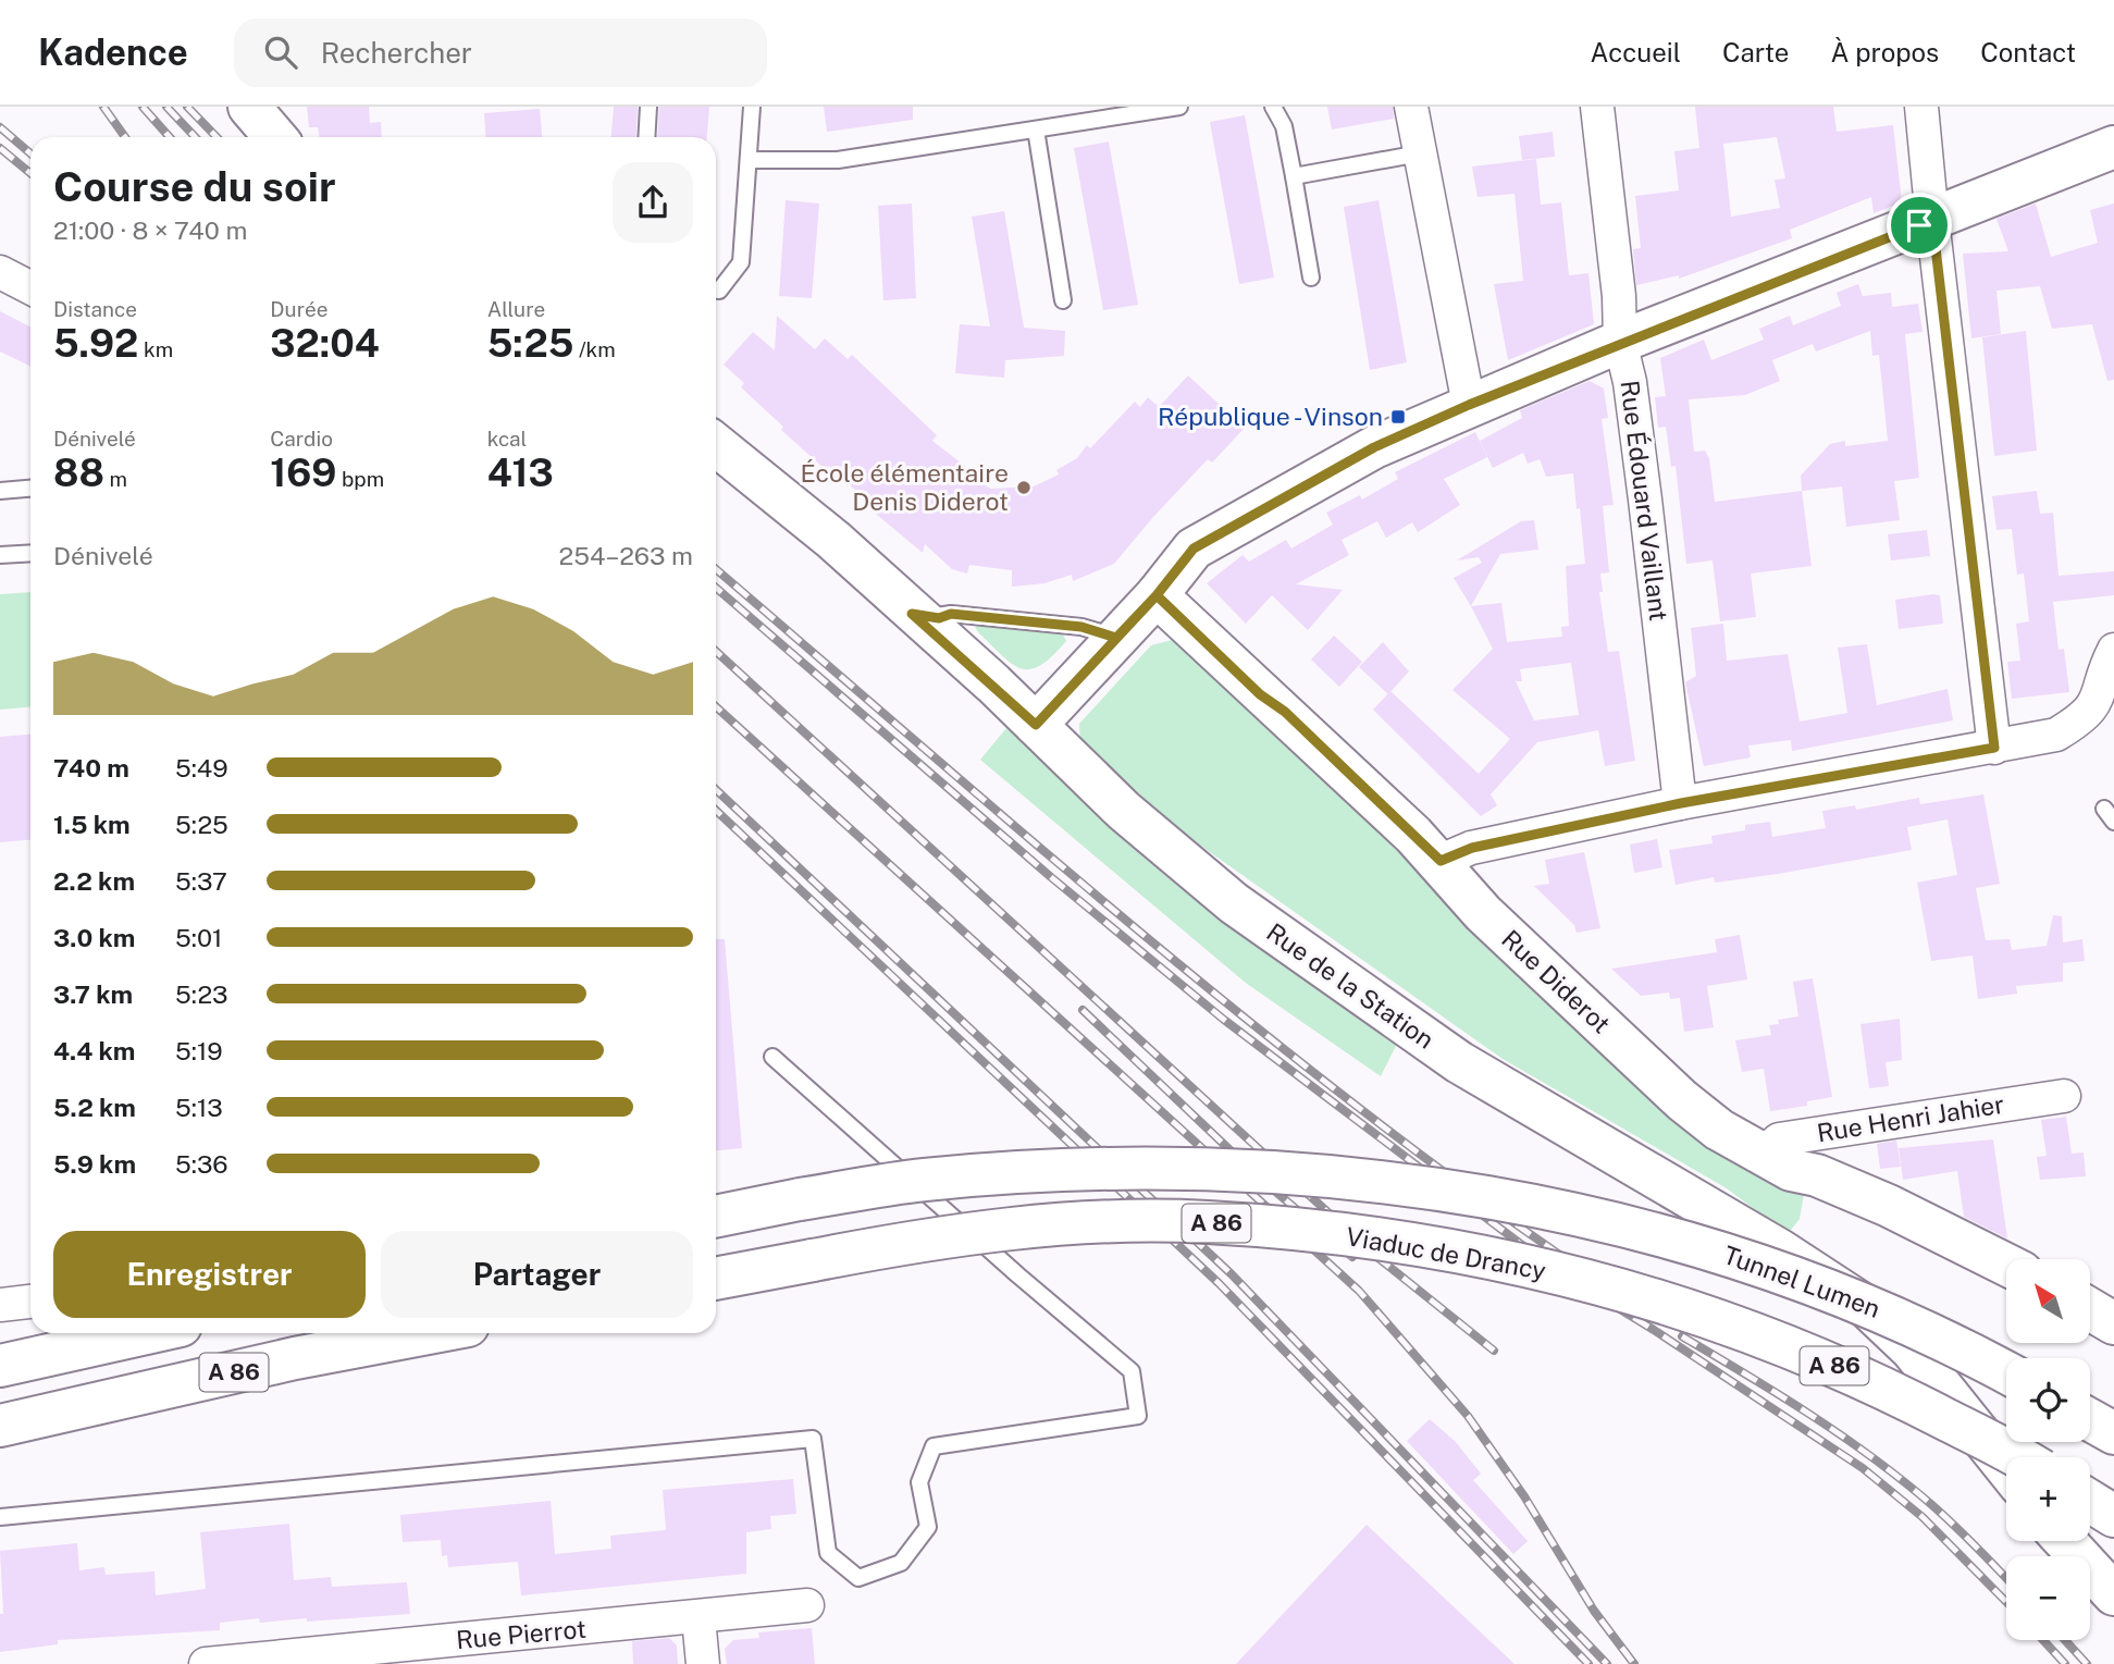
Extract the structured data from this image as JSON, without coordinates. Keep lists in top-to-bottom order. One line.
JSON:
{"streets":{"main road":["Rue Diderot","Rue de la Station","A 86","Viaduc de Drancy","Tunnel Lumen"],"street":["Rue Édouard Vaillant","Rue Henri Jahier","Rue Pierrot"]},"crossings":[["Rue Diderot","Rue Henri Jahier"]],"places":{"transit":["République - Vinson"],"other":["École élémentaire Denis Diderot"]},"north":"top left","page":{"header":"Kadence","search":"Rechercher","nav":["Accueil","Carte","À propos","Contact"],"heading":["Course du soir","21:00 · 8 × 740 m"],"stats":[["Distance","5.92 km"],["Durée","32:04"],["Allure","5:25 /km"],["Dénivelé","88 m"],["Cardio","169 bpm"],["kcal","413"]],"chart":["Dénivelé","254–263 m"],"list":[{"name":"740 m","note":"5:49"},{"name":"1.5 km","note":"5:25"},{"name":"2.2 km","note":"5:37"},{"name":"3.0 km","note":"5:01"},{"name":"3.7 km","note":"5:23"},{"name":"4.4 km","note":"5:19"},{"name":"5.2 km","note":"5:13"},{"name":"5.9 km","note":"5:36"}],"buttons":["Enregistrer","Partager"],"map_buttons":["+","−"]}}
